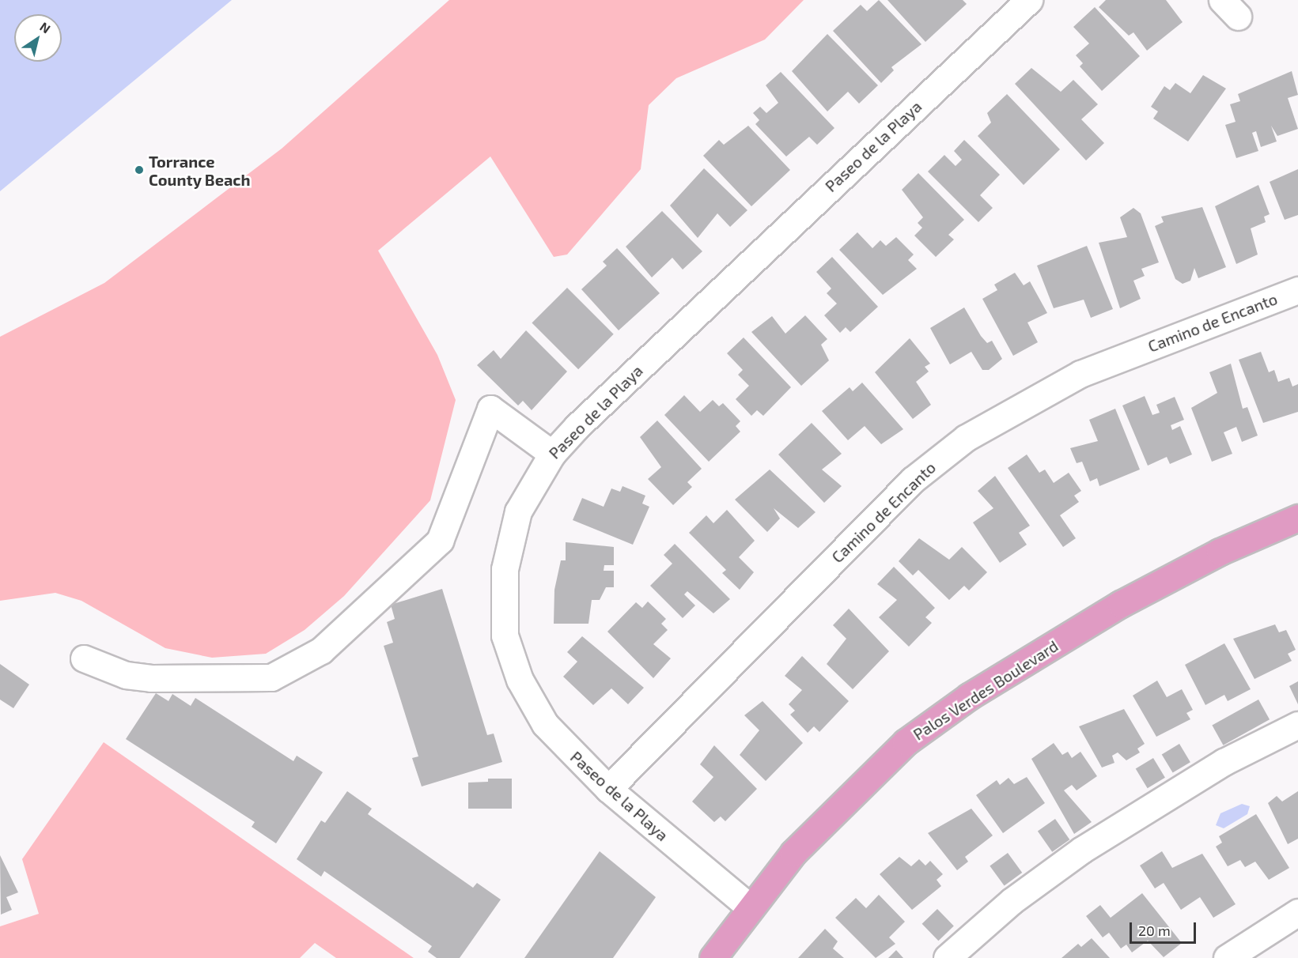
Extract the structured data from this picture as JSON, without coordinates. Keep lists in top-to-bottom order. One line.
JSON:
{"streets":{"main road":["Palos Verdes Boulevard"],"street":["Paseo de la Playa","Camino de Encanto"]},"crossings":[["Paseo de la Playa","Camino de Encanto"],["Paseo de la Playa","Palos Verdes Boulevard"]],"places":["Torrance County Beach"],"scale_bar":"20 m","north":"top right"}
